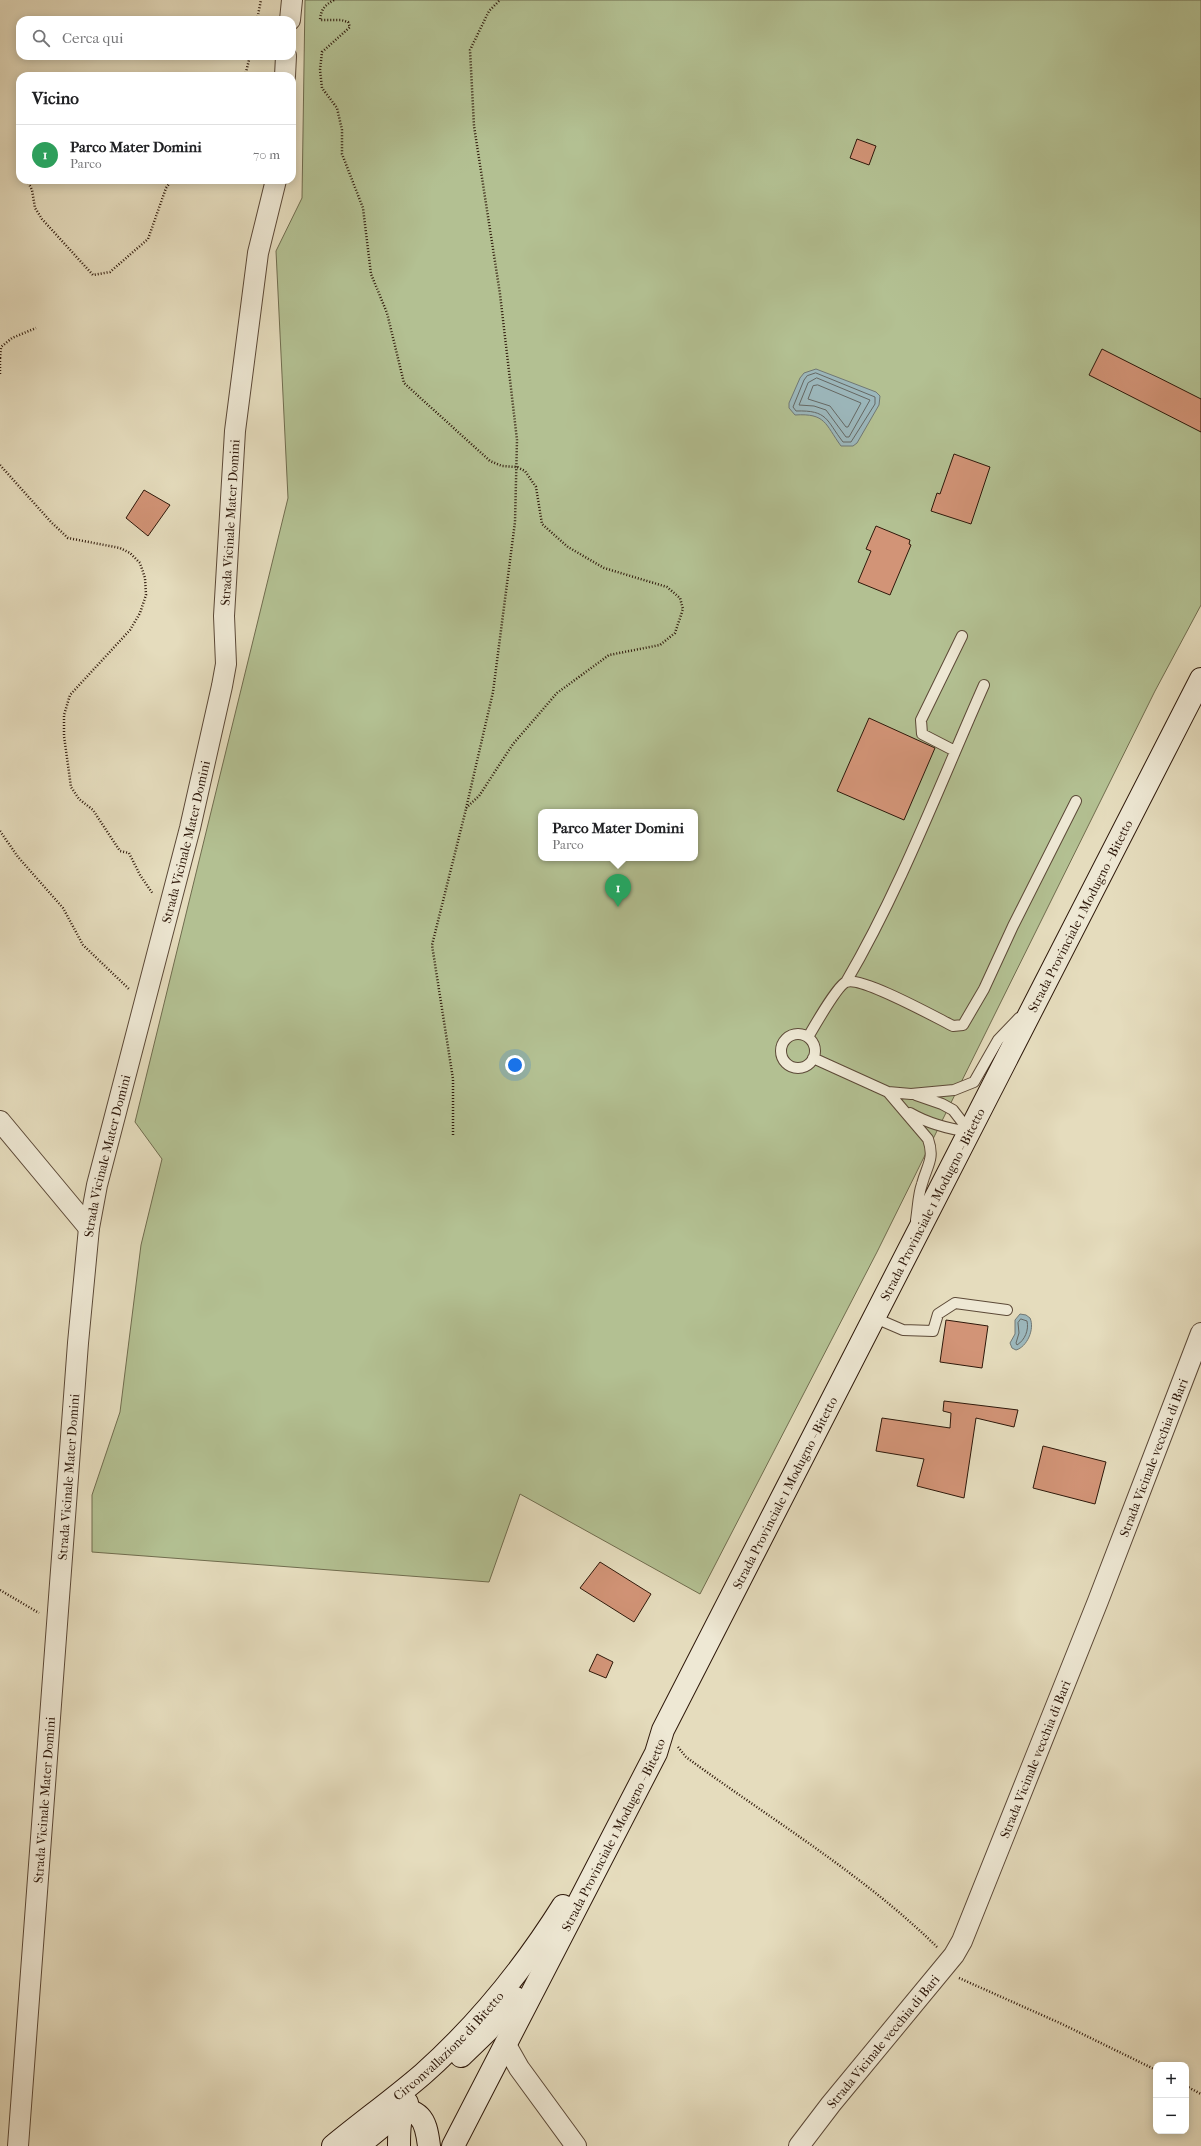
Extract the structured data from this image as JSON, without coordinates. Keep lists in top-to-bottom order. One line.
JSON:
{"streets":{"main road":["Strada Provinciale 1 Modugno - Bitetto","Circonvallazione di Bitetto"],"street":["Strada Vicinale Mater Domini","Strada Vicinale vecchia di Bari"]},"crossings":[["Strada Provinciale 1 Modugno - Bitetto","Circonvallazione di Bitetto"]],"page":{"search":"Cerca qui","heading":"Vicino","list":[{"mark":"1","name":"Parco Mater Domini","note":"Parco","value":"70 m"}],"popup":["Parco Mater Domini","Parco"],"pins":"1","map_buttons":["+","−"]}}
